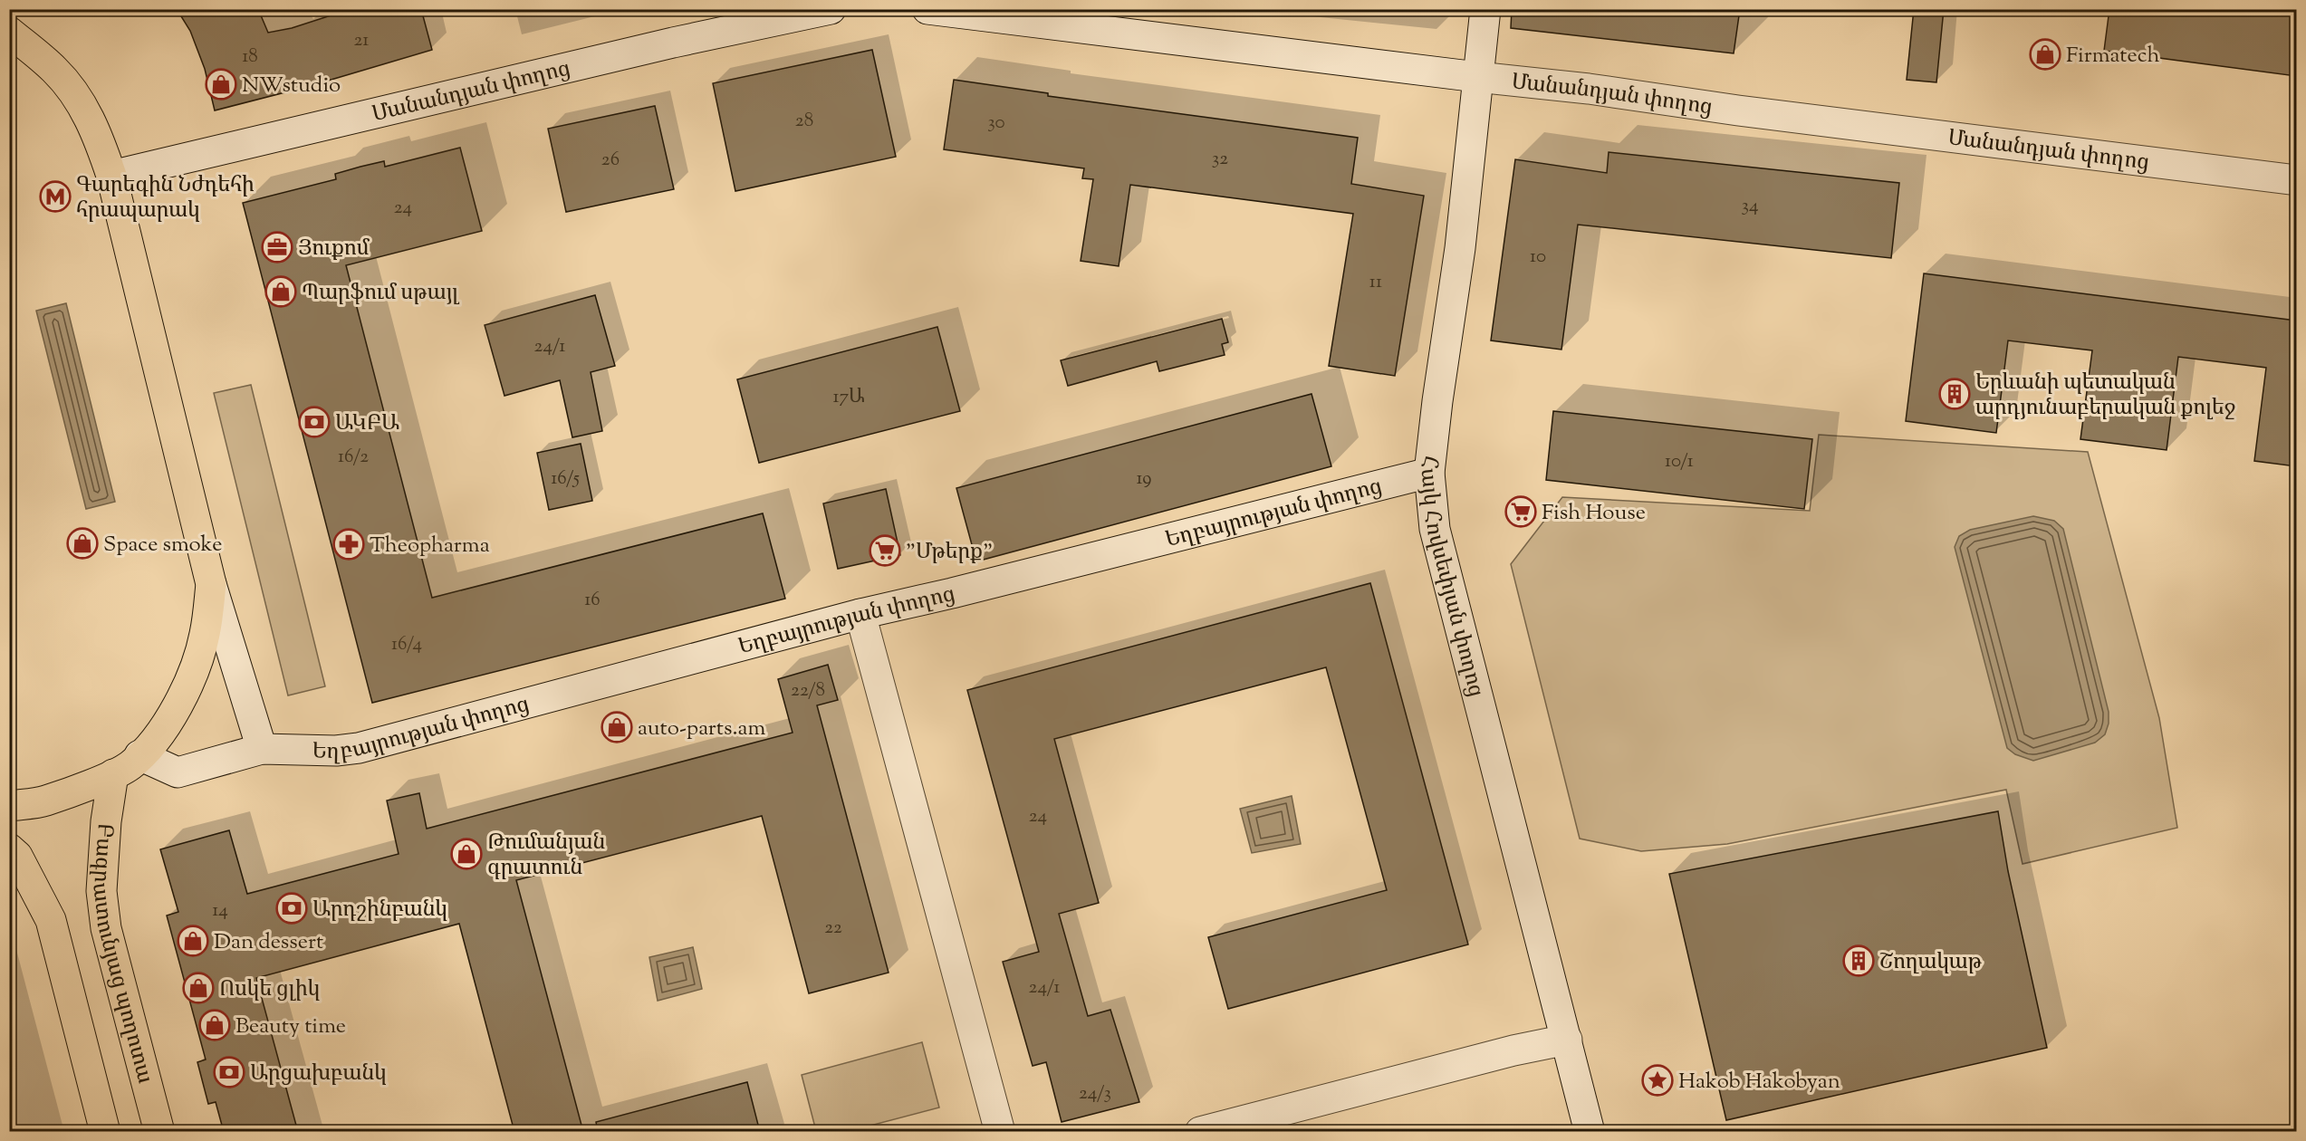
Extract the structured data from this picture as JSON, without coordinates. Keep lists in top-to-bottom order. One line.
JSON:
{"streets":{"main road":["Բագրատունյաց պողոտա"],"street":["Մանանդյան փողոց","Եղբայրության փողոց","Հայկ Հովսեփյան փողոց"]},"crossings":[["Մանանդյան փողոց","Հայկ Հովսեփյան փողոց"],["Եղբայրության փողոց","Հայկ Հովսեփյան փողոց"]],"places":{"shop":["Firmatech","NWstudio","Պարֆում սթայլ","Space smoke","auto-parts.am","Թումանյան գրատուն","Dan dessert","Ոսկե ցլիկ","Beauty time"],"metro station":["Գարեգին Նժդեհի հրապարակ"],"office":["Յուքոմ"],"building":["Երևանի պետական արդյունաբերական քոլեջ","Շողակաթ"],"bank":["ԱԿԲԱ","Արդշինբանկ","Արցախբանկ"],"supermarket":["Fish House","\"Մթերք\""],"pharmacy":["Theopharma"],"place":["Hakob Hakobyan"]},"house_numbers":["21","18","28","30","32","26","34","24","10","11","24/1","17Ա","16/2","10/1","16/5","19","16","16/4","22/8","24","14","22","24/1","24/3"]}
